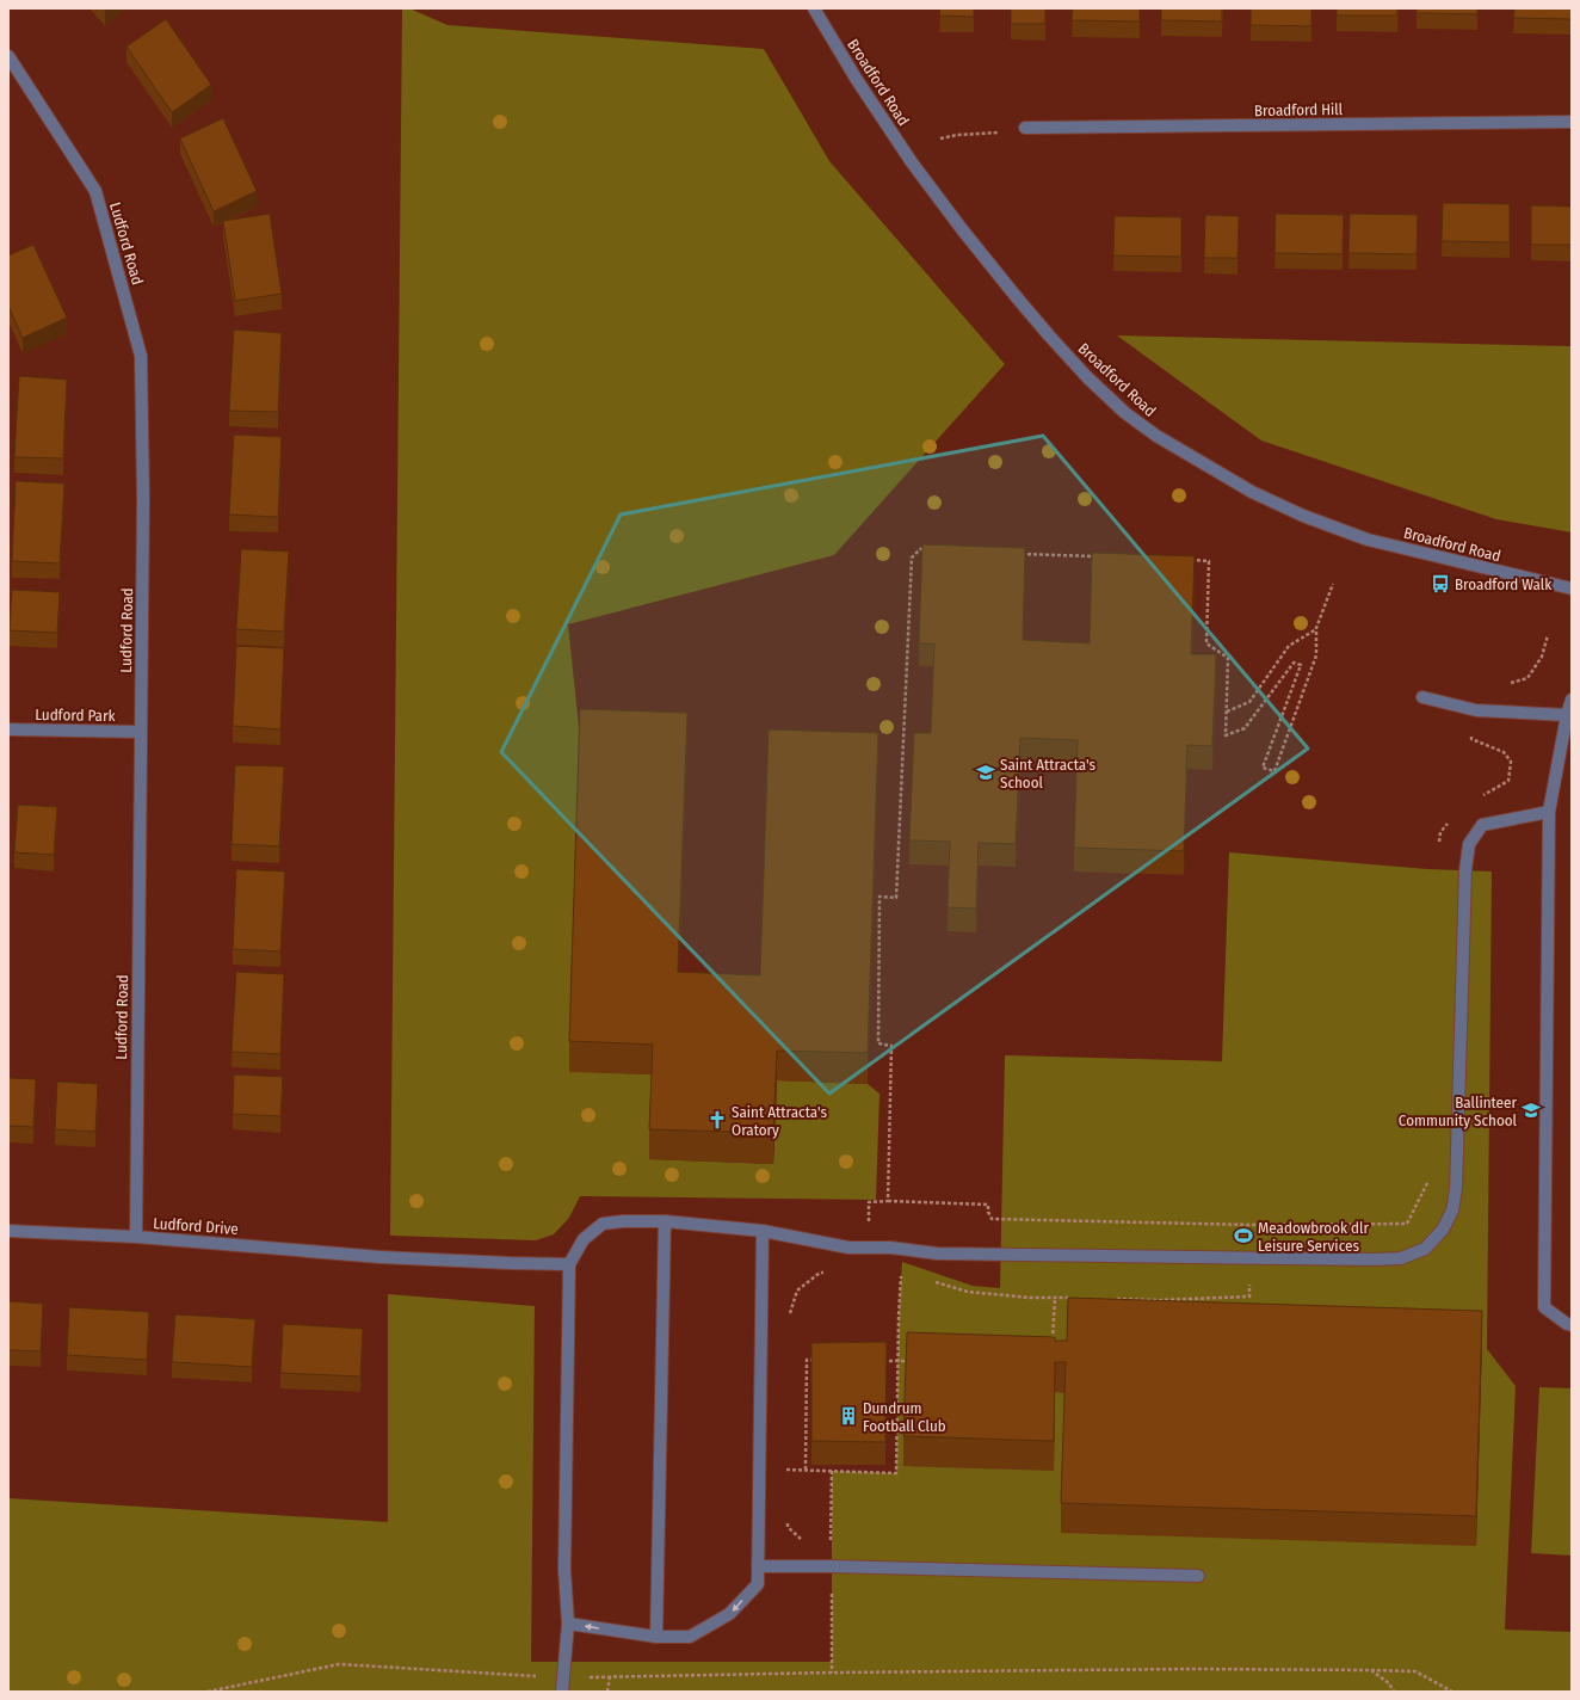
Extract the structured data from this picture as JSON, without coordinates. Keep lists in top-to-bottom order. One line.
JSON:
{"streets":{"street":["Broadford Road","Broadford Hill","Ludford Road","Ludford Park","Ludford Drive"]},"crossings":[["Ludford Road","Ludford Park"],["Ludford Road","Ludford Drive"]],"places":{"bus stop":["Broadford Walk"],"school or university":["Saint Attracta's School","Ballinteer Community School"],"church":["Saint Attracta's Oratory"],"sports":["Meadowbrook dlr Leisure Services"],"building":["Dundrum Football Club"]}}
